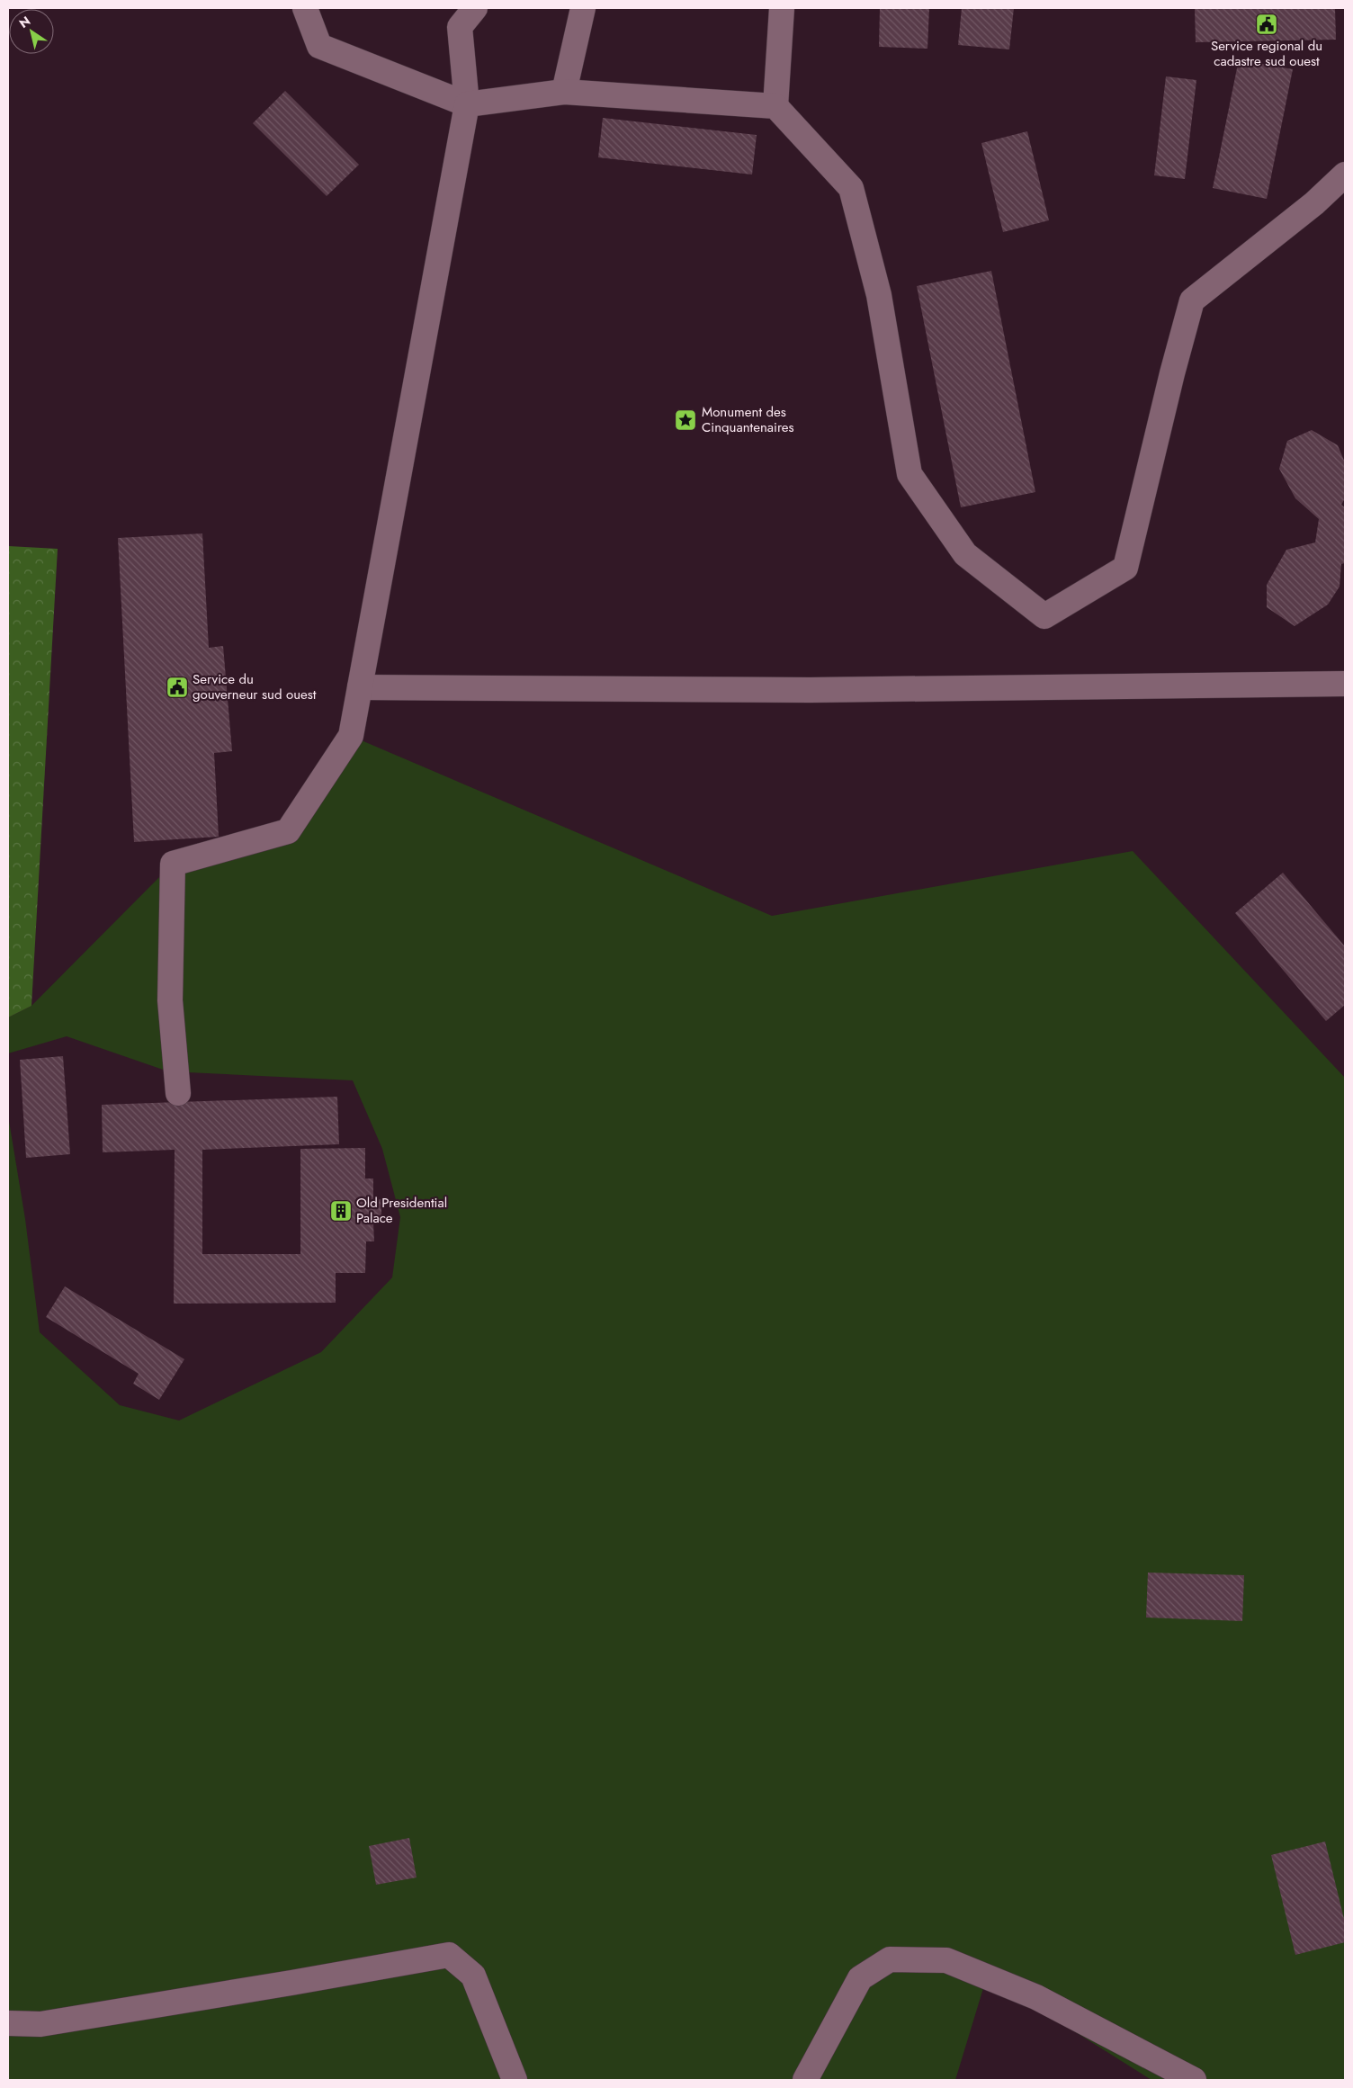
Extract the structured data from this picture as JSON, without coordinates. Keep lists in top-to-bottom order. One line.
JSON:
{"places":{"public building":["Service regional du cadastre sud ouest","Service du gouverneur sud ouest"],"place":["Monument des Cinquantenaires"],"building":["Old Presidential Palace"]},"north":"top left"}
